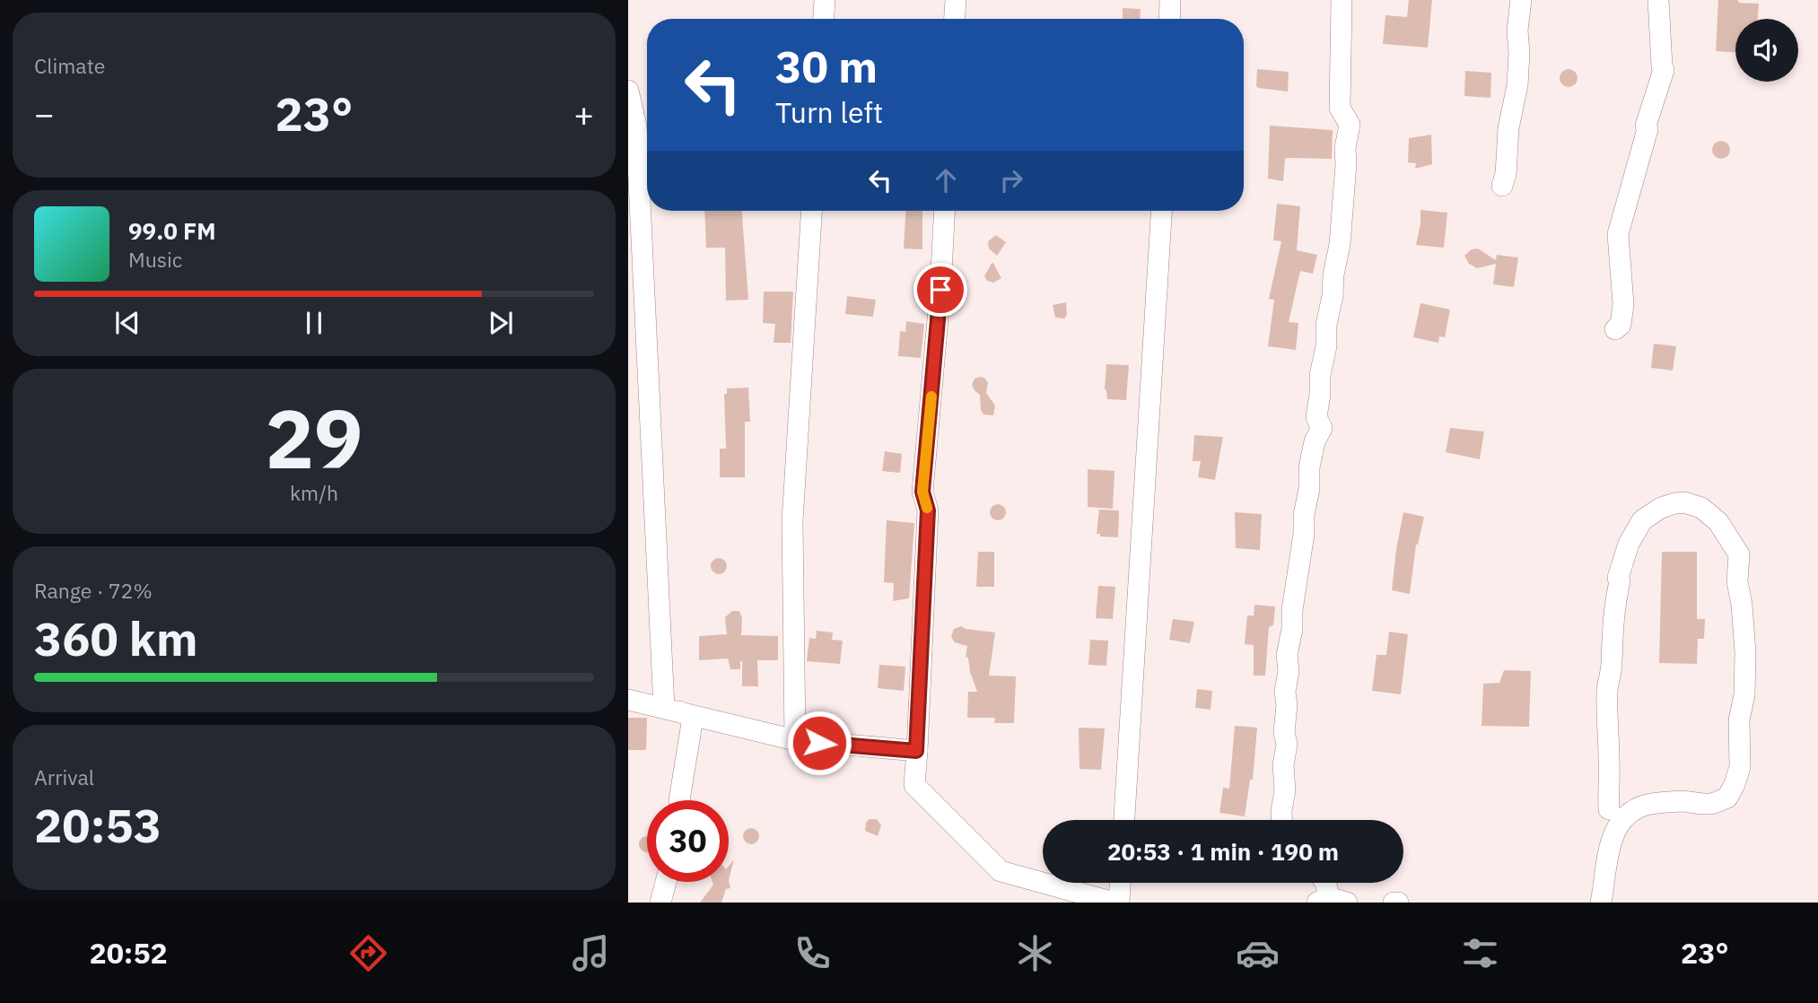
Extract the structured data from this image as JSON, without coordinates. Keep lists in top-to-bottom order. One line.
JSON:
{"page":{"tile":["Climate",["29","km/h"],["Range · 72%","360 km"],["Arrival","20:53"]],"turn":["30 m","Turn left"],"heat":["−","23°","+"],"song":["99.0 FM","Music"],"limit":"30","trip":"20:53 · 1 min · 190 m","tabs":["20:52","23°"]}}
